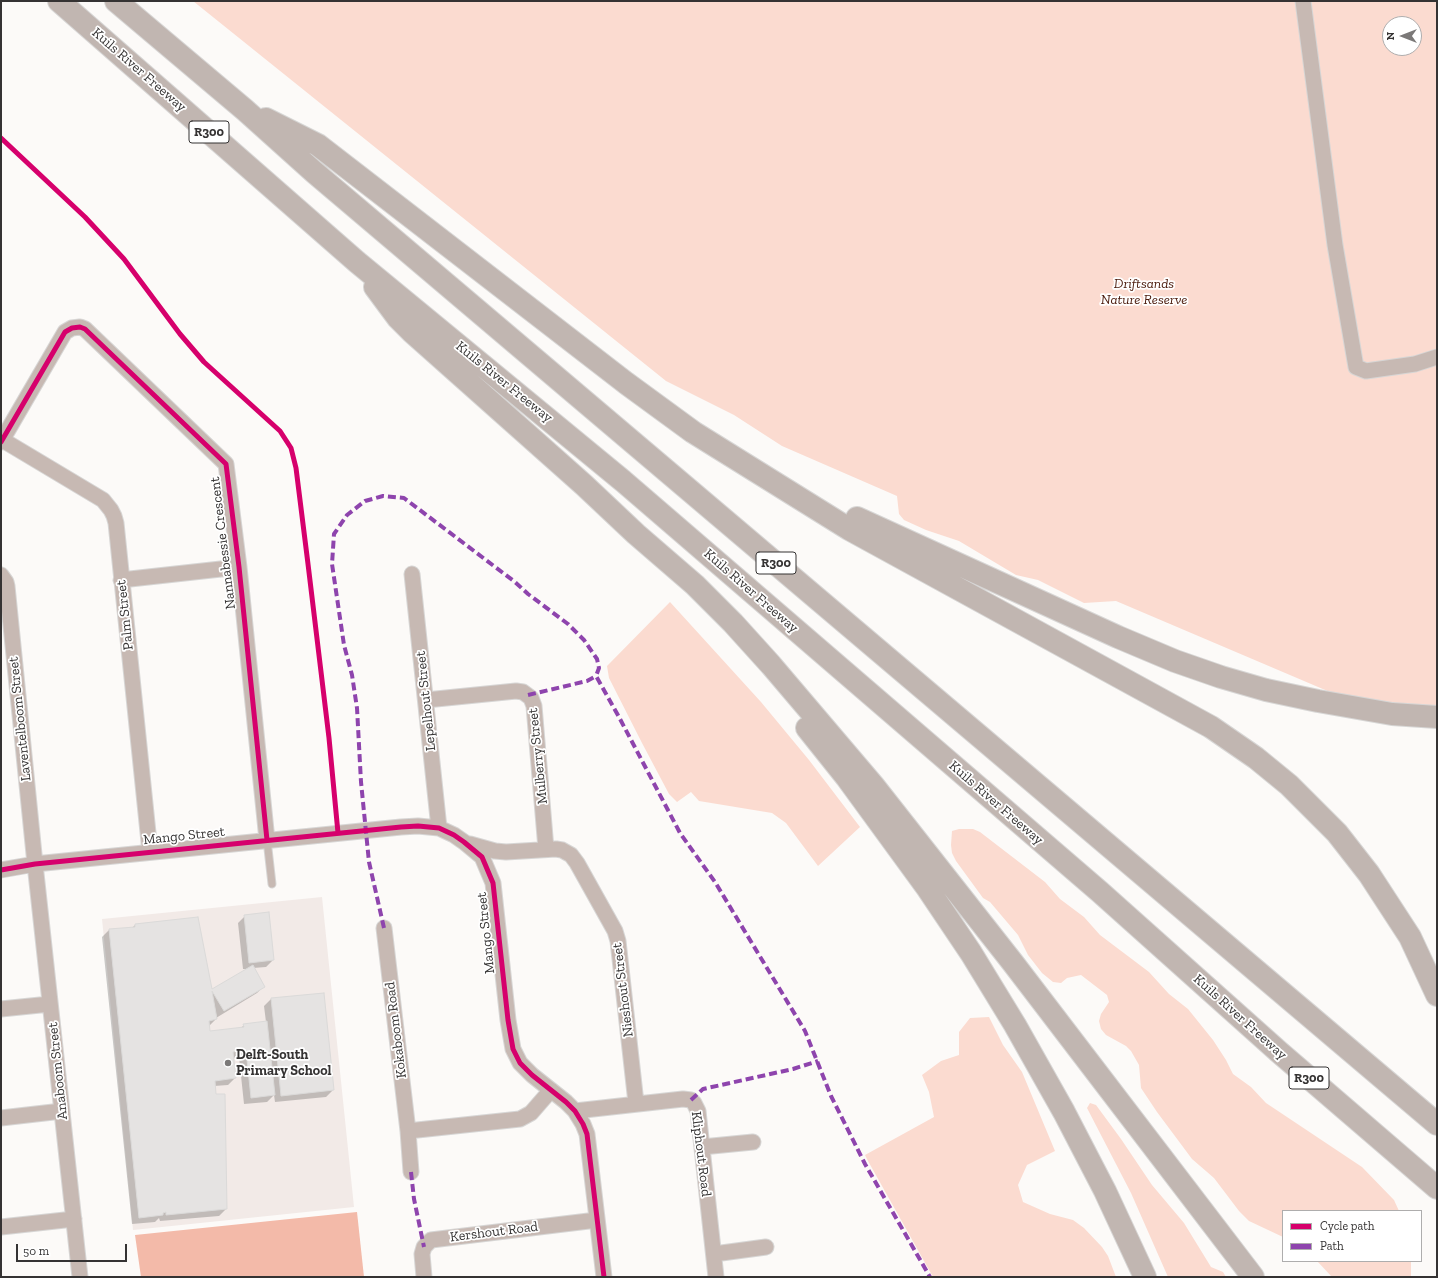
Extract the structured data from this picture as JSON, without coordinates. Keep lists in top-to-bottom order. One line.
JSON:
{"streets":{"highway":["Kuils River Freeway","R300"],"street":["Nannabessie Crescent","Palm Street","Lepelhout Street","Laventelboom Street","Mulberry Street","Mango Street","Nieshout Street","Kokaboom Road","Anaboom Street","Kliphout Road","Kershout Road"]},"crossings":[["Nannabessie Crescent","Palm Street"],["Nannabessie Crescent","Mango Street"],["Palm Street","Mango Street"],["Lepelhout Street","Mulberry Street"],["Lepelhout Street","Mango Street"],["Laventelboom Street","Mango Street"],["Laventelboom Street","Anaboom Street"],["Mulberry Street","Nieshout Street"],["Mango Street","Nieshout Street"],["Mango Street","Anaboom Street"],["Mango Street","Kliphout Road"],["Mango Street","Kershout Road"],["Nieshout Street","Kliphout Road"]],"parks":["Driftsands Nature Reserve"],"places":["Delft-South Primary School"],"legend":["Cycle path","Path"],"scale_bar":"50 m","north":"left"}
